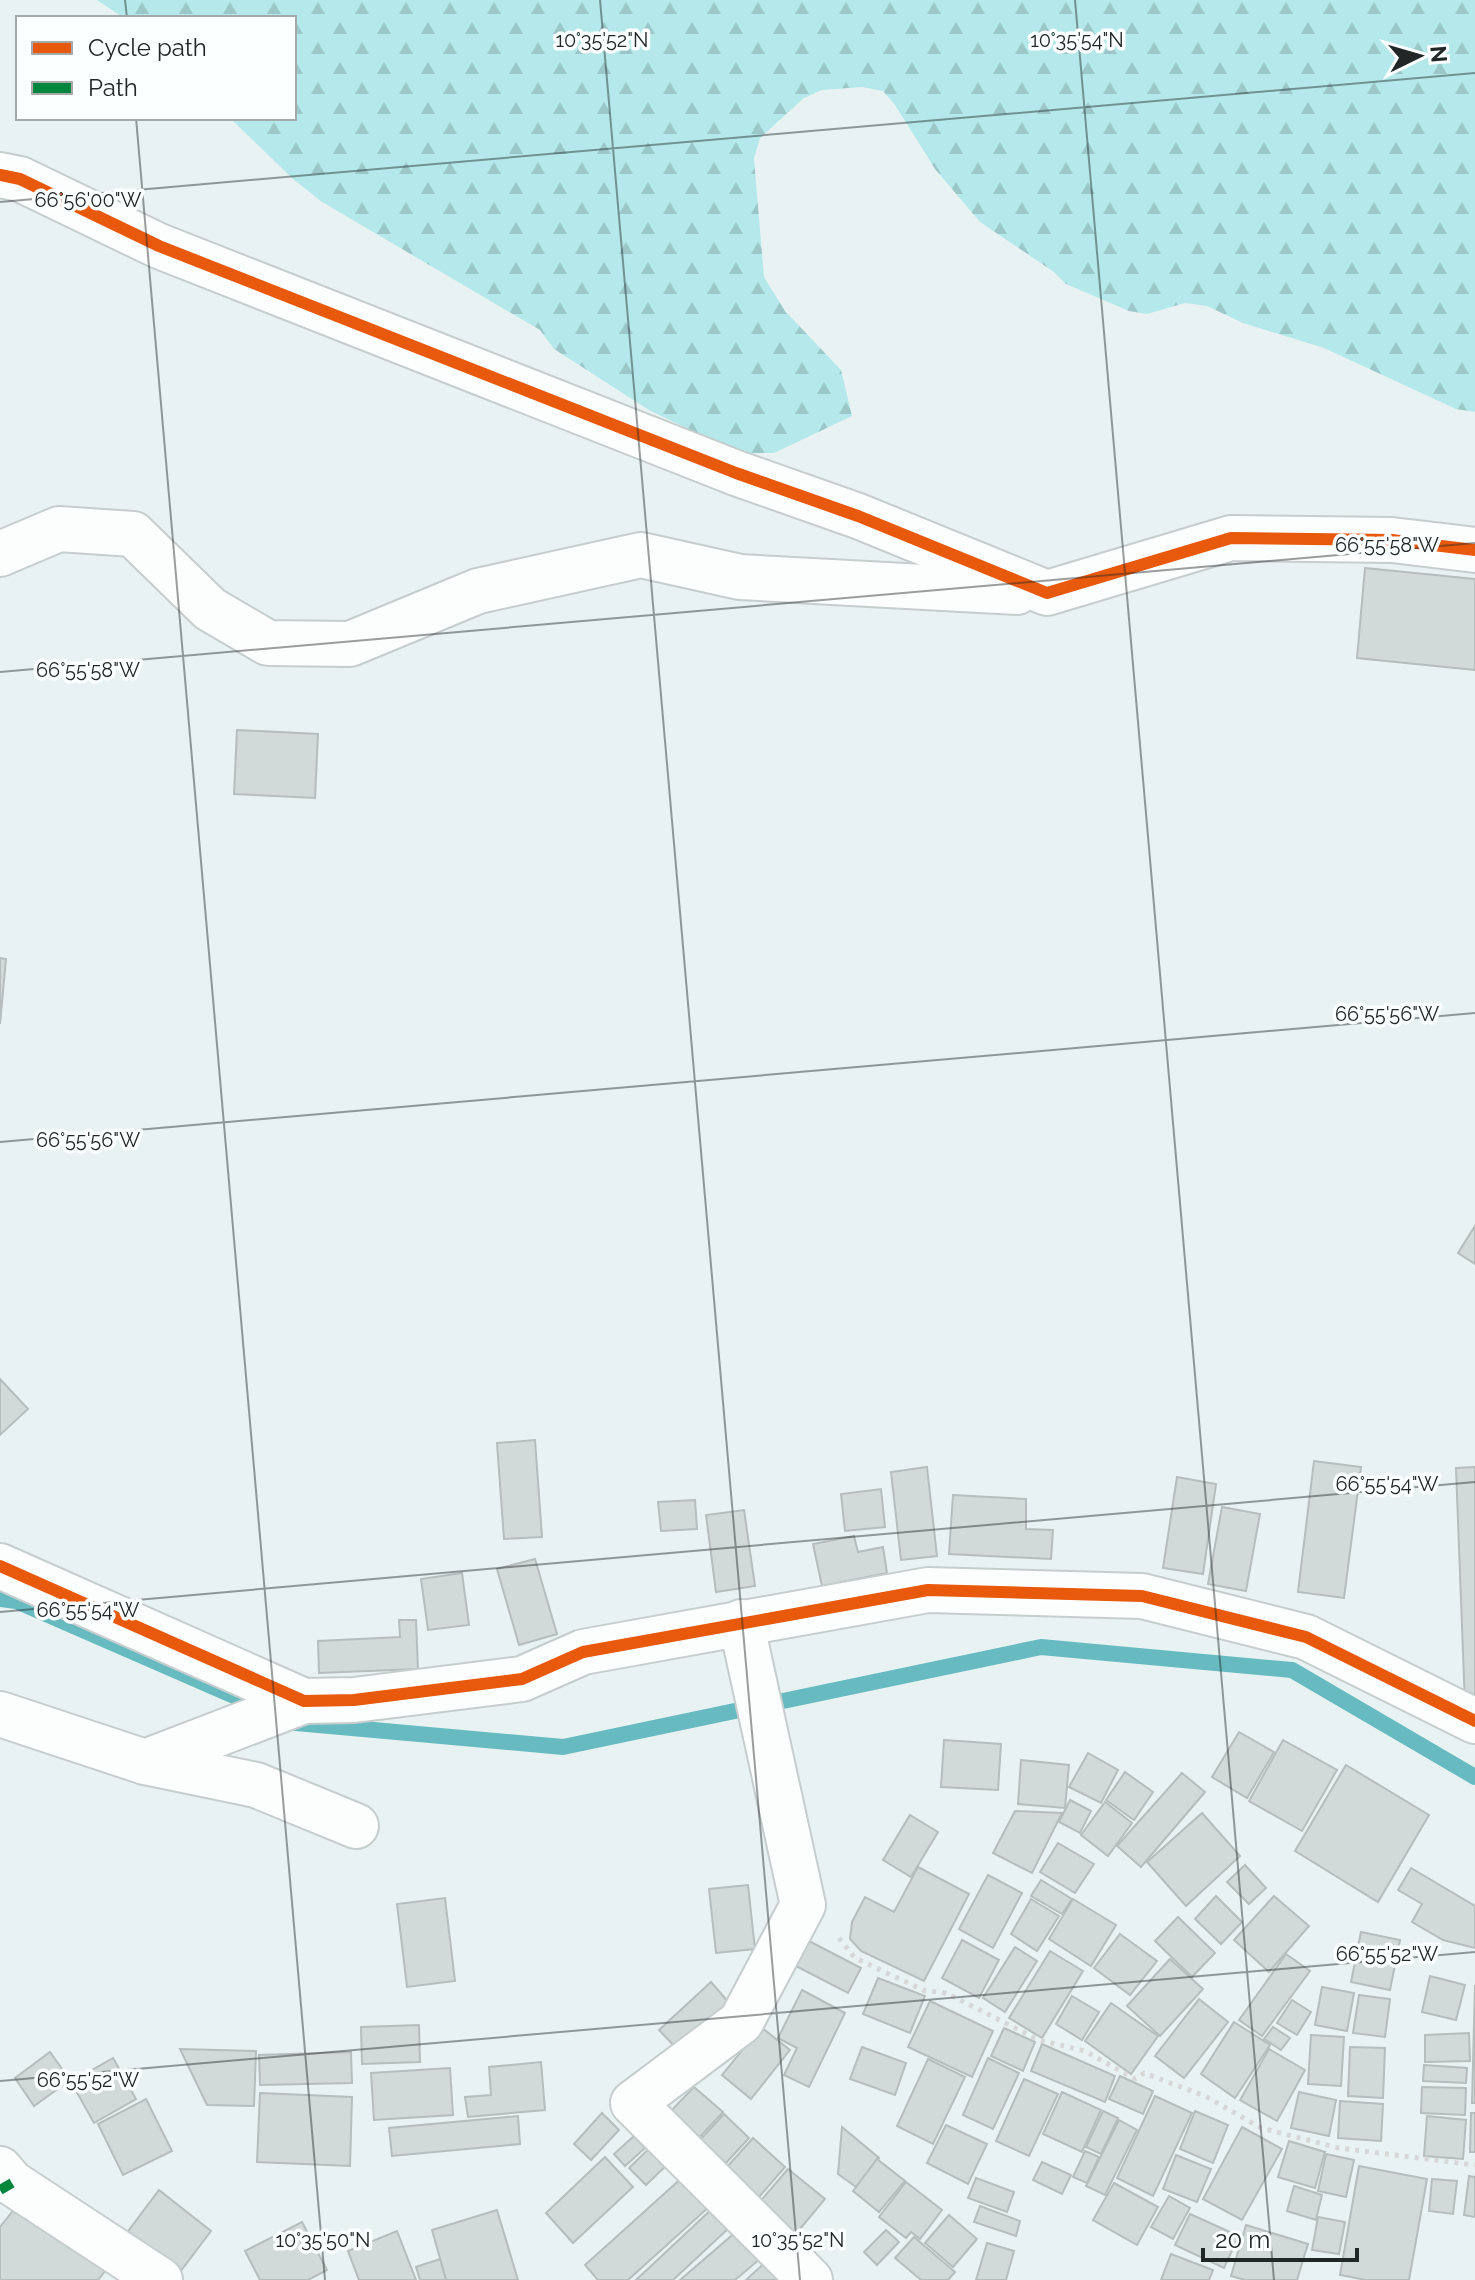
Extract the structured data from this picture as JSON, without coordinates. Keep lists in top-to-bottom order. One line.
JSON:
{"legend":["Cycle path","Path"],"scale_bar":"20 m","north":"right","coordinates":["10°35'52\"N","10°35'54\"N","66°56'00\"W","66°55'58\"W","66°55'56\"W","66°55'54\"W","66°55'52\"W","10°35'50\"N"]}
